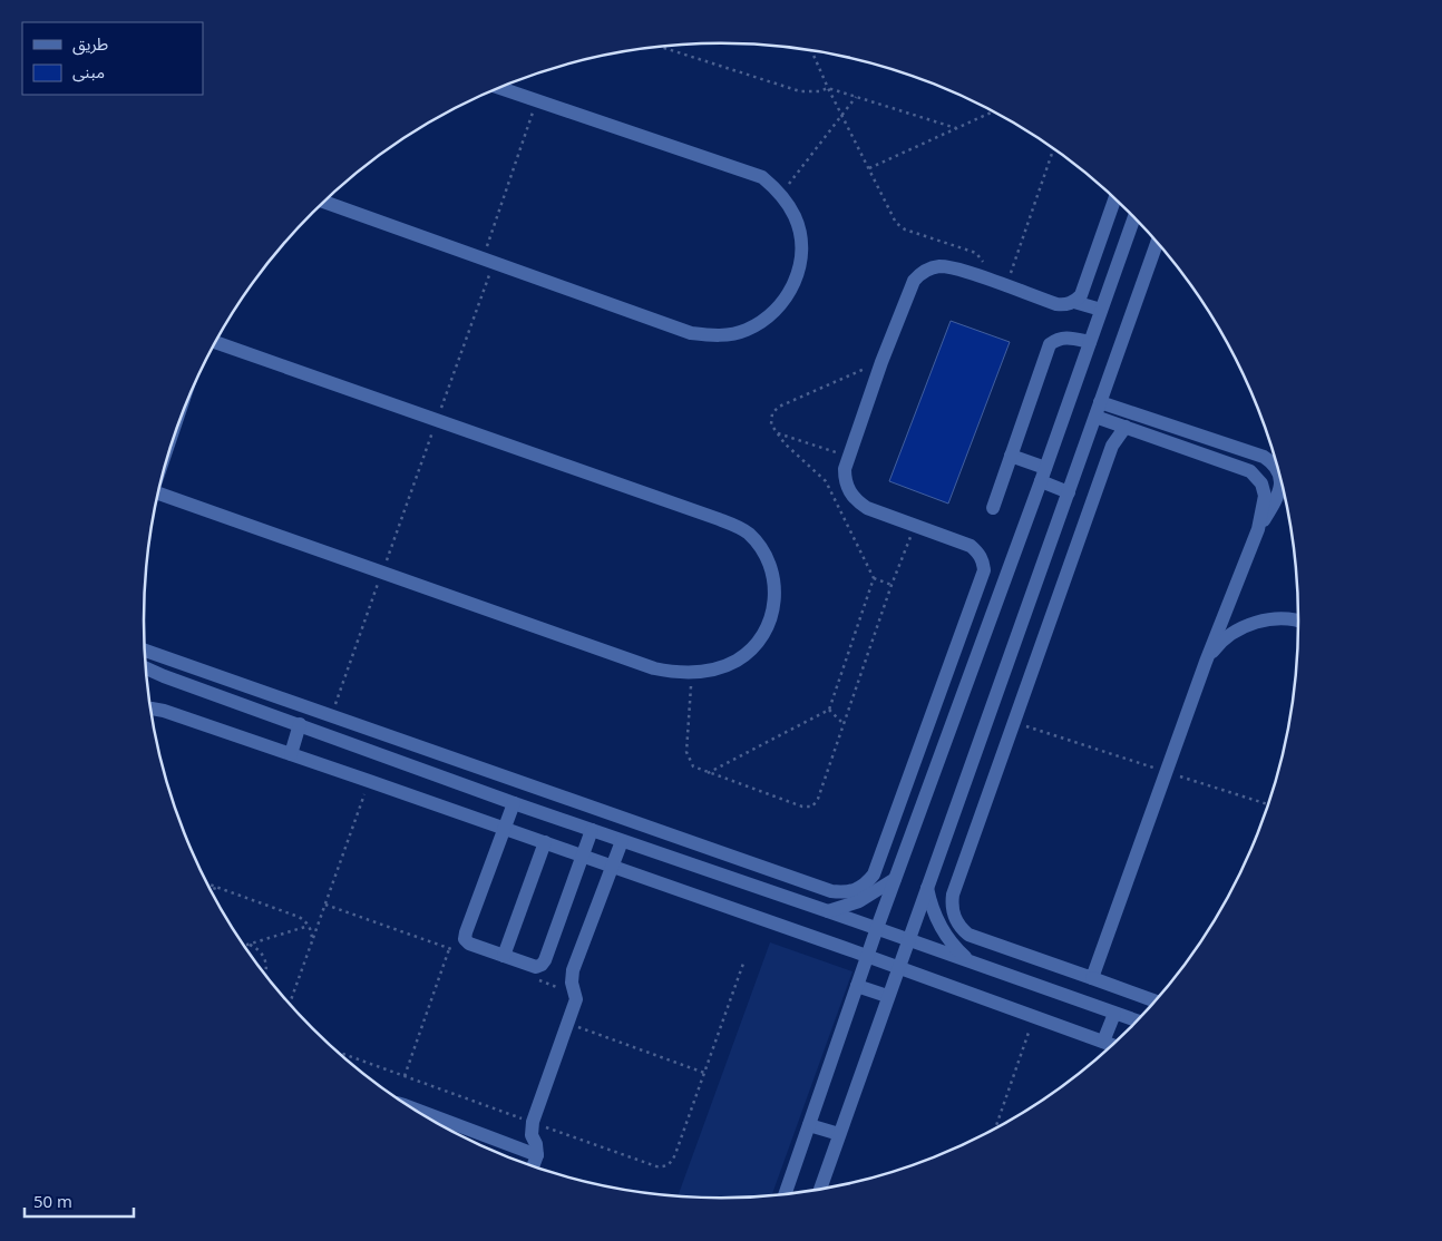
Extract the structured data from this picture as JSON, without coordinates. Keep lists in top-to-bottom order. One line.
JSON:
{"legend":["طريق","مبنى"],"scale_bar":"50 m"}
